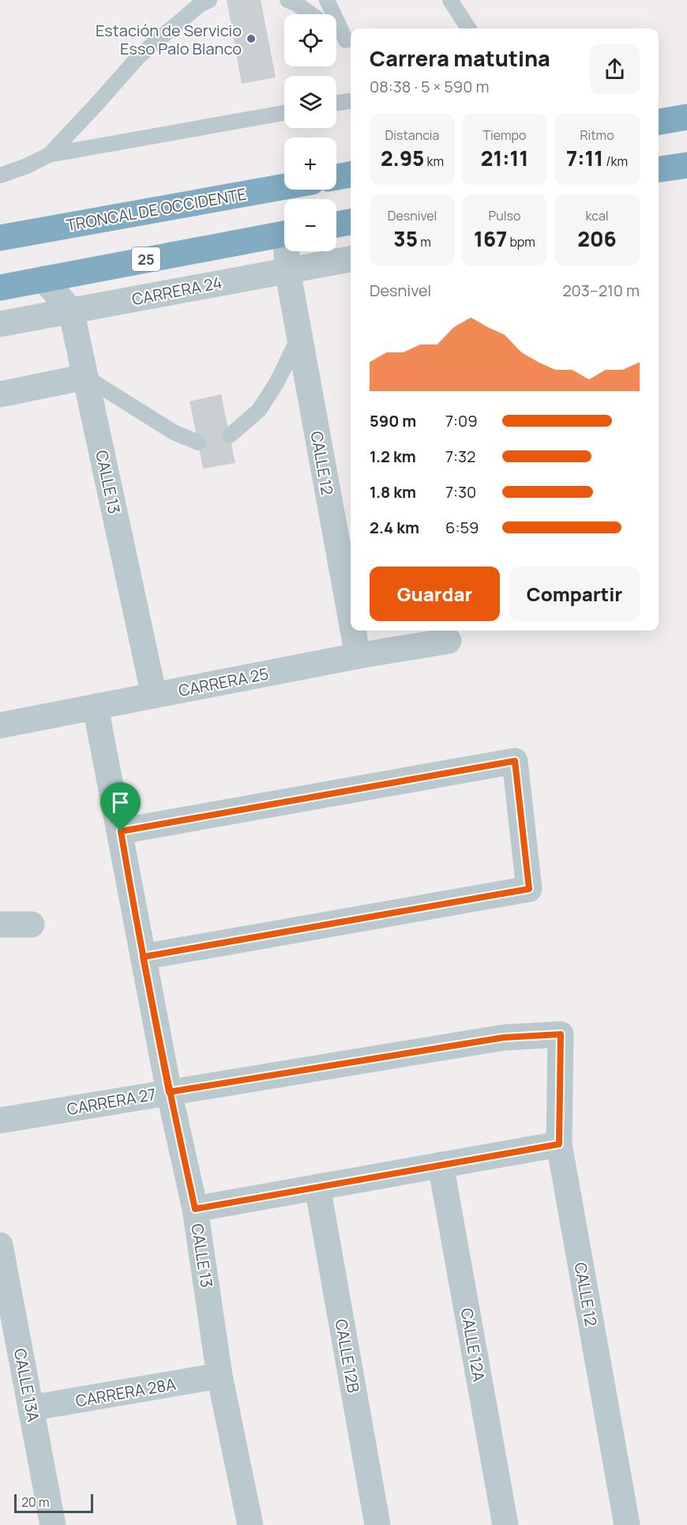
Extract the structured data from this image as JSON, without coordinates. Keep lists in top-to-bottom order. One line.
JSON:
{"streets":{"highway":["TRONCAL DE OCCIDENTE","25"],"street":["CARRERA 24","CALLE 12","CALLE 13","CARRERA 25","CARRERA 27","CALLE 12A","CALLE 12B","CALLE 13A","CARRERA 28A"]},"crossings":[["25","CALLE 13"],["CARRERA 24","CALLE 12"],["CARRERA 24","CALLE 13"],["CALLE 12","CARRERA 25"],["CALLE 12","CARRERA 27"],["CALLE 13","CARRERA 25"],["CALLE 13","CARRERA 27"],["CALLE 13","CARRERA 28A"],["CALLE 13A","CARRERA 28A"]],"places":["Estación de Servicio Esso Palo Blanco"],"scale_bar":"20 m","page":{"map_buttons":["+","−"],"heading":["Carrera matutina","08:38 · 5 × 590 m"],"stats":[["Distancia","2.95 km"],["Tiempo","21:11"],["Ritmo","7:11 /km"],["Desnivel","35 m"],["Pulso","167 bpm"],["kcal","206"]],"chart":["Desnivel","203–210 m"],"list":[{"name":"590 m","note":"7:09"},{"name":"1.2 km","note":"7:32"},{"name":"1.8 km","note":"7:30"},{"name":"2.4 km","note":"6:59"}],"buttons":["Guardar","Compartir"],"scale":"20 m"}}
